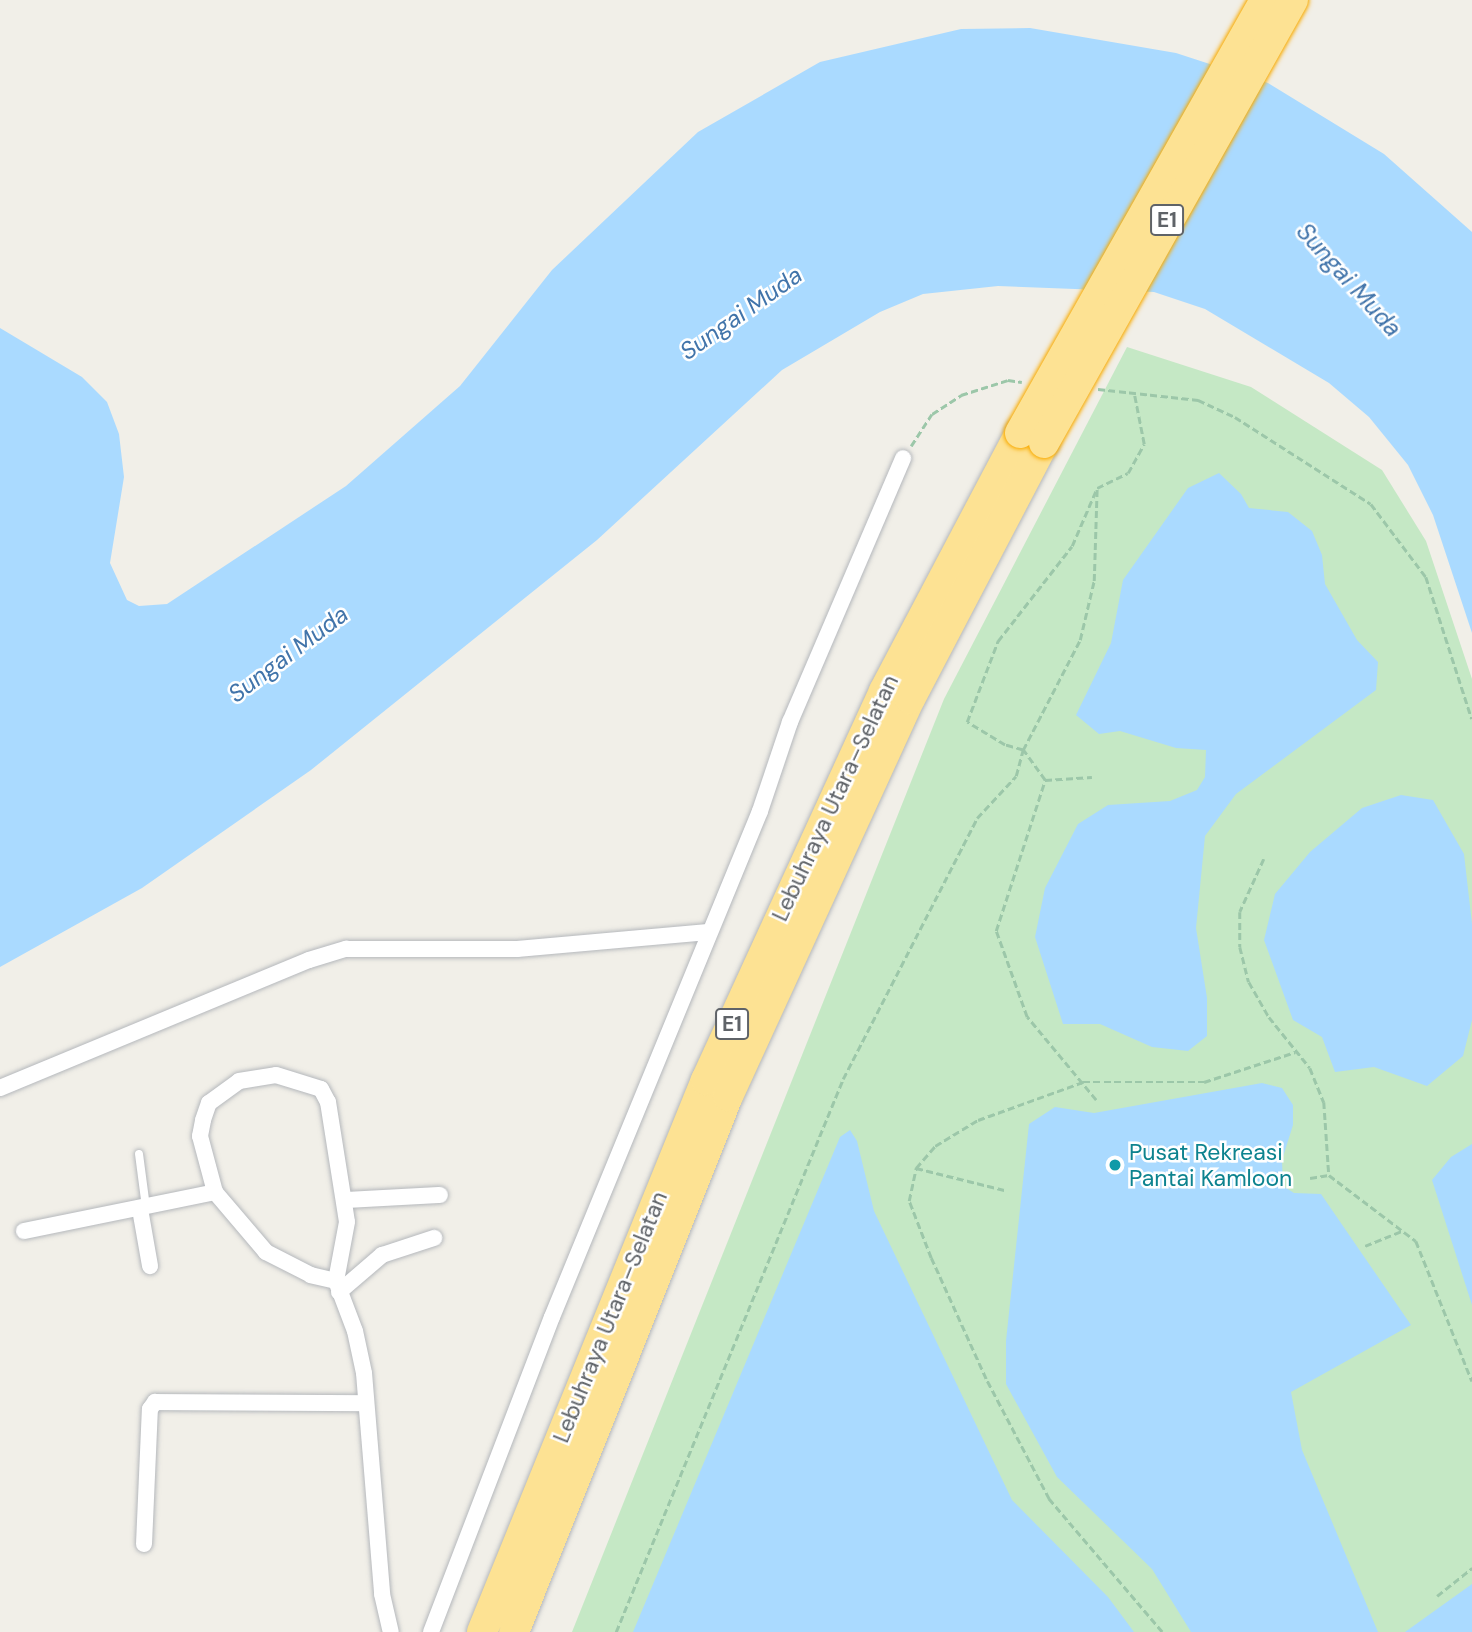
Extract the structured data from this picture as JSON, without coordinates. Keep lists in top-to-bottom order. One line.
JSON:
{"streets":{"highway":["E1","Lebuhraya Utara–Selatan"]},"water":["Sungai Muda"],"places":["Pusat Rekreasi Pantai Kamloon"]}
